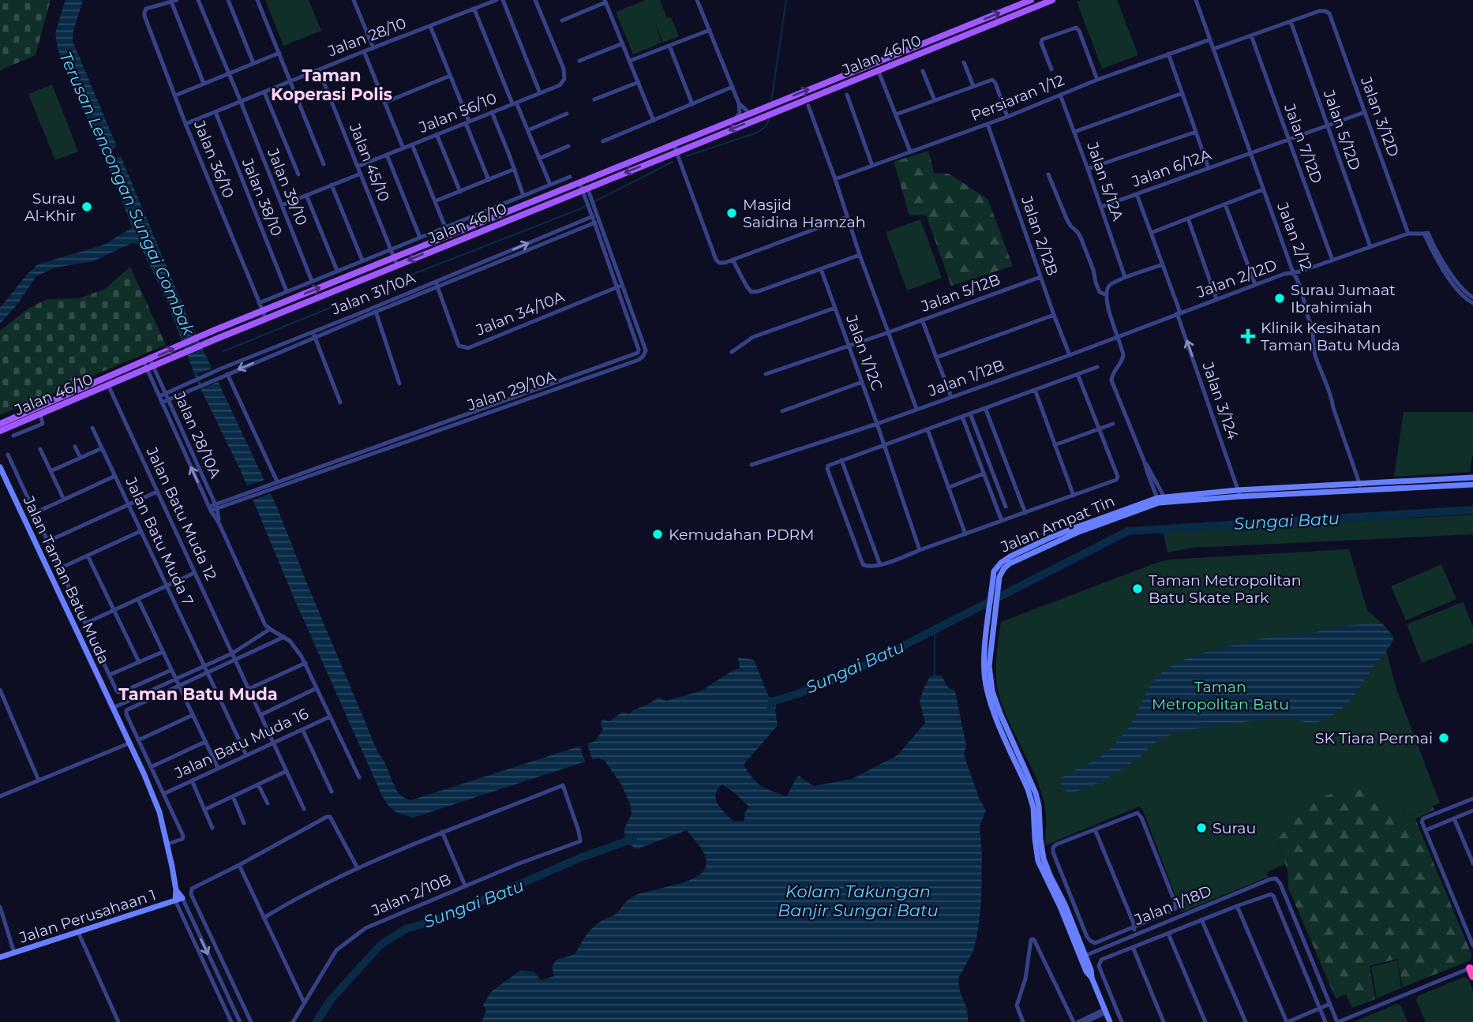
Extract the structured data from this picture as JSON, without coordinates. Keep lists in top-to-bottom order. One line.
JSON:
{"streets":{"main road":["Jalan 46/10"],"street":["Jalan 28/10","Persiaran 1/12","Jalan 56/10","Jalan 3/12D","Jalan 5/12D","Jalan 7/12D","Jalan 36/10","Jalan 45/10","Jalan 6/12A","Jalan 5/12A","Jalan 39/10","Jalan 38/10","Jalan 2/12B","Jalan 2/12","Jalan 2/12D","Jalan 5/12B","Jalan 31/10A","Jalan 34/10A","Jalan 1/12C","Jalan 1/12B","Jalan 29/10A","Jalan 3/124","Jalan 28/10A","Jalan Batu Muda 12","Jalan Ampat Tin","Jalan Batu Muda 7","Jalan Taman Batu Muda","Jalan Batu Muda 16","Jalan 2/10B","Jalan 1/18D","Jalan Perusahaan 1"]},"crossings":[["Jalan 28/10","Jalan 36/10"],["Jalan 28/10","Jalan 45/10"],["Jalan 28/10","Jalan 39/10"],["Jalan 28/10","Jalan 38/10"],["Jalan 46/10","Jalan 36/10"],["Jalan 46/10","Jalan 45/10"],["Jalan 46/10","Jalan 39/10"],["Jalan 46/10","Jalan 38/10"],["Jalan 46/10","Jalan 29/10A"],["Jalan 46/10","Jalan 28/10A"],["Jalan 46/10","Jalan Batu Muda 12"],["Persiaran 1/12","Jalan 5/12A"],["Persiaran 1/12","Jalan 2/12B"],["Persiaran 1/12","Jalan 2/12"],["Jalan 56/10","Jalan 45/10"],["Jalan 3/12D","Jalan 5/12D"],["Jalan 3/12D","Jalan 6/12A"],["Jalan 3/12D","Jalan 2/12D"],["Jalan 5/12D","Jalan 6/12A"],["Jalan 5/12D","Jalan 2/12D"],["Jalan 7/12D","Jalan 6/12A"],["Jalan 7/12D","Jalan 2/12D"],["Jalan 6/12A","Jalan 5/12A"],["Jalan 6/12A","Jalan 2/12"],["Jalan 6/12A","Jalan 3/124"],["Jalan 2/12B","Jalan 5/12B"],["Jalan 2/12B","Jalan 1/12B"],["Jalan 2/12","Jalan 2/12D"],["Jalan 2/12","Jalan Ampat Tin"],["Jalan 2/12D","Jalan 1/12B"],["Jalan 2/12D","Jalan 3/124"],["Jalan 5/12B","Jalan 1/12C"],["Jalan 31/10A","Jalan 34/10A"],["Jalan 31/10A","Jalan 29/10A"],["Jalan 31/10A","Jalan 28/10A"],["Jalan 34/10A","Jalan 29/10A"],["Jalan 1/12C","Jalan 1/12B"],["Jalan 1/12B","Jalan 3/124"],["Jalan 29/10A","Jalan 28/10A"],["Jalan 3/124","Jalan Ampat Tin"],["Jalan Batu Muda 12","Jalan Batu Muda 16"],["Jalan Ampat Tin","Jalan 1/18D"],["Jalan Batu Muda 7","Jalan Batu Muda 16"],["Jalan Taman Batu Muda","Jalan Perusahaan 1"]],"one_way":["Jalan 3/124"],"districts":["Taman Koperasi Polis","Taman Batu Muda"],"water":["Terusan Lencongan Sungai Gombak","Sungai Batu","Kolam Takungan Banjir Sungai Batu"],"parks":["Taman Metropolitan Batu"],"places":{"other":["Surau Al-Khir","Masjid Saidina Hamzah","Surau Jumaat Ibrahimiah","Kemudahan PDRM","Taman Metropolitan Batu Skate Park","SK Tiara Permai","Surau"],"health":["Klinik Kesihatan Taman Batu Muda"]}}
